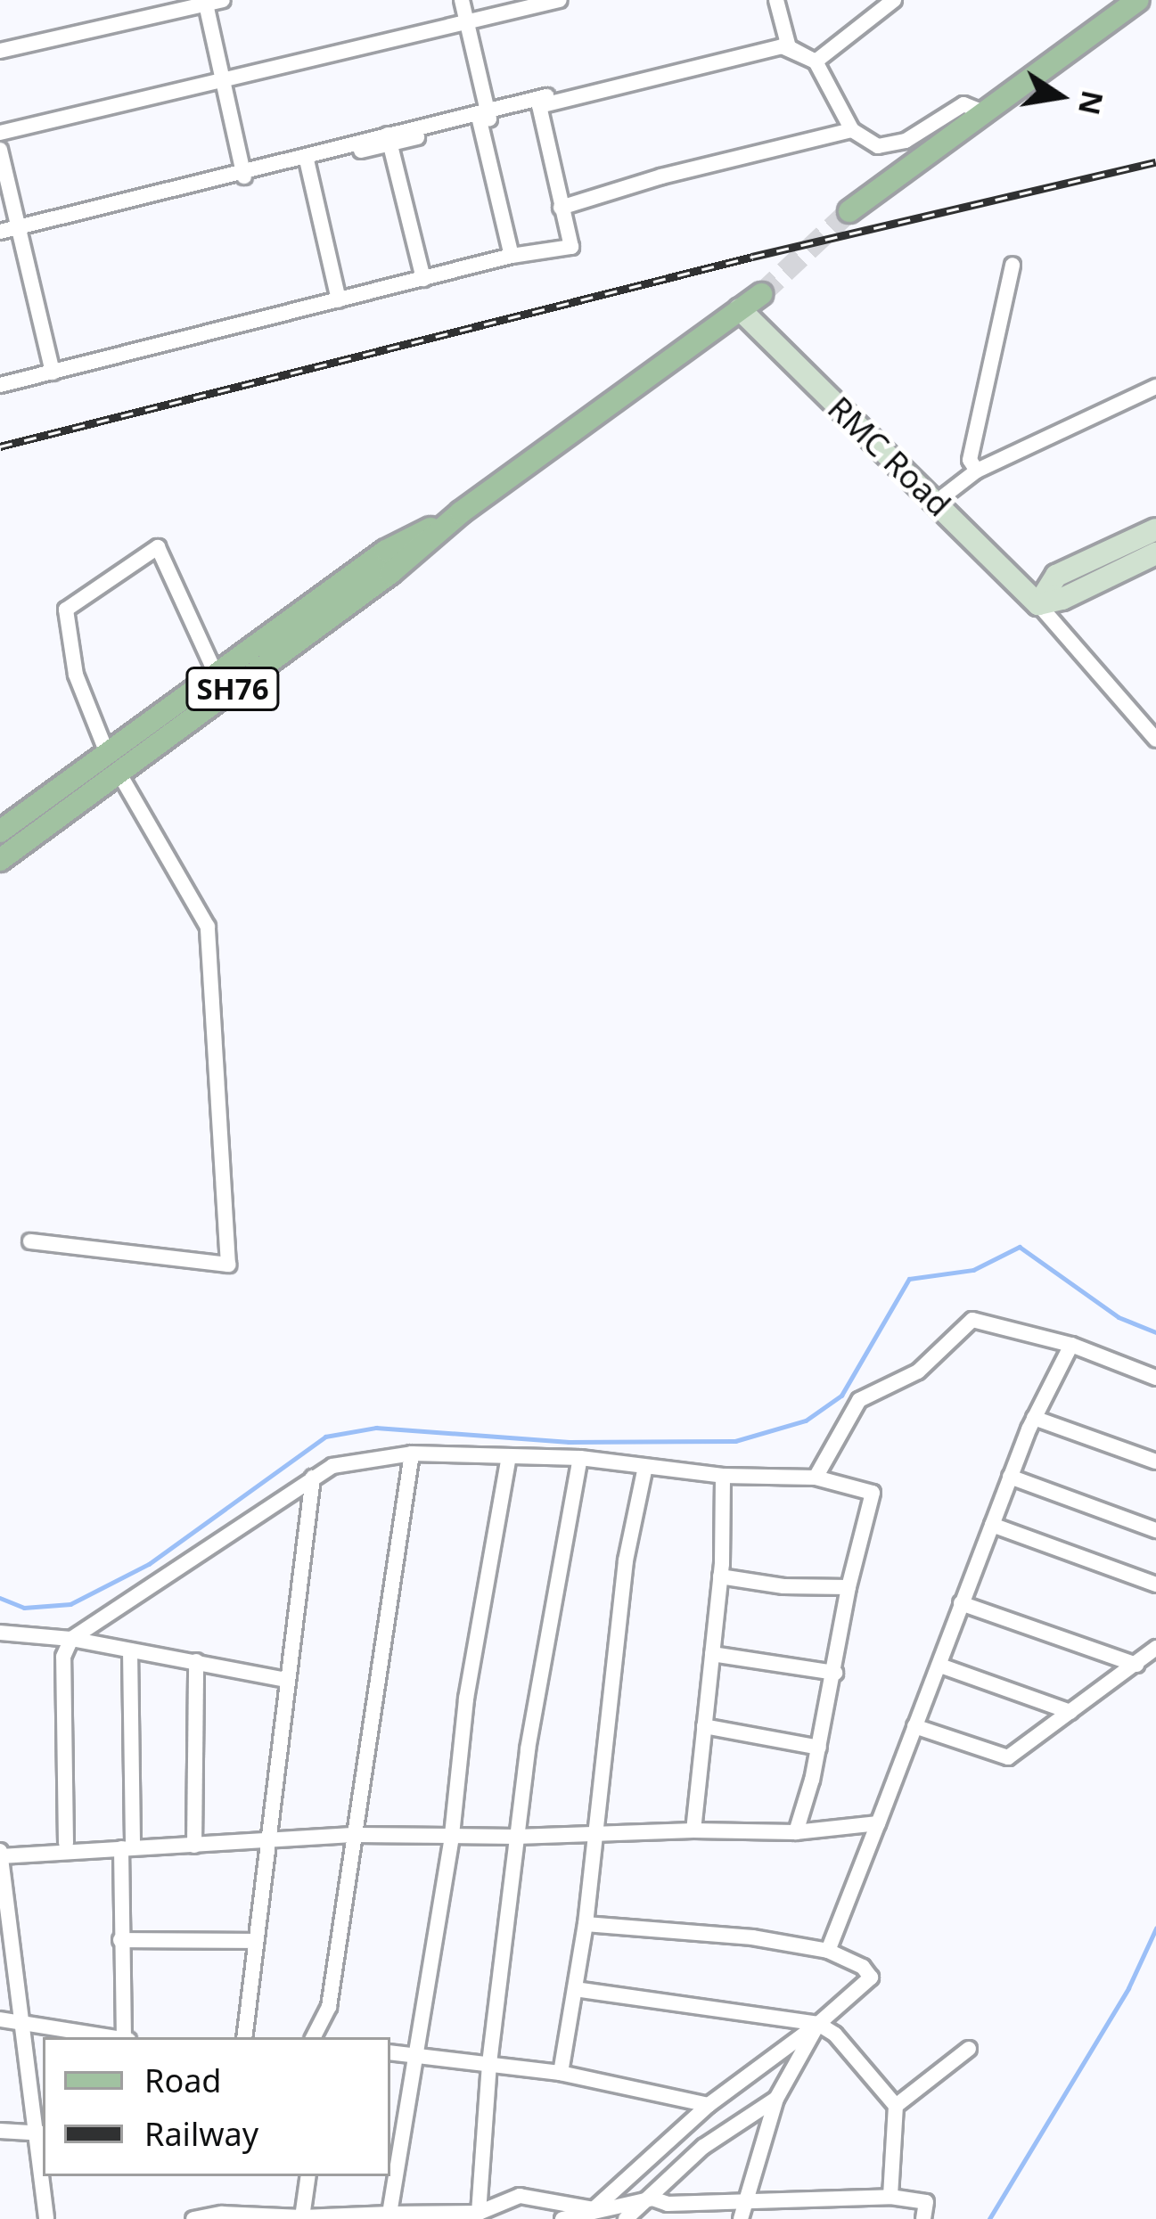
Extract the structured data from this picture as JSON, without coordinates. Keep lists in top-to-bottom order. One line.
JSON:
{"streets":{"main road":["SH76"],"street":["RMC Road"]},"crossings":[["RMC Road","SH76"]],"legend":["Road","Railway"],"north":"right"}
